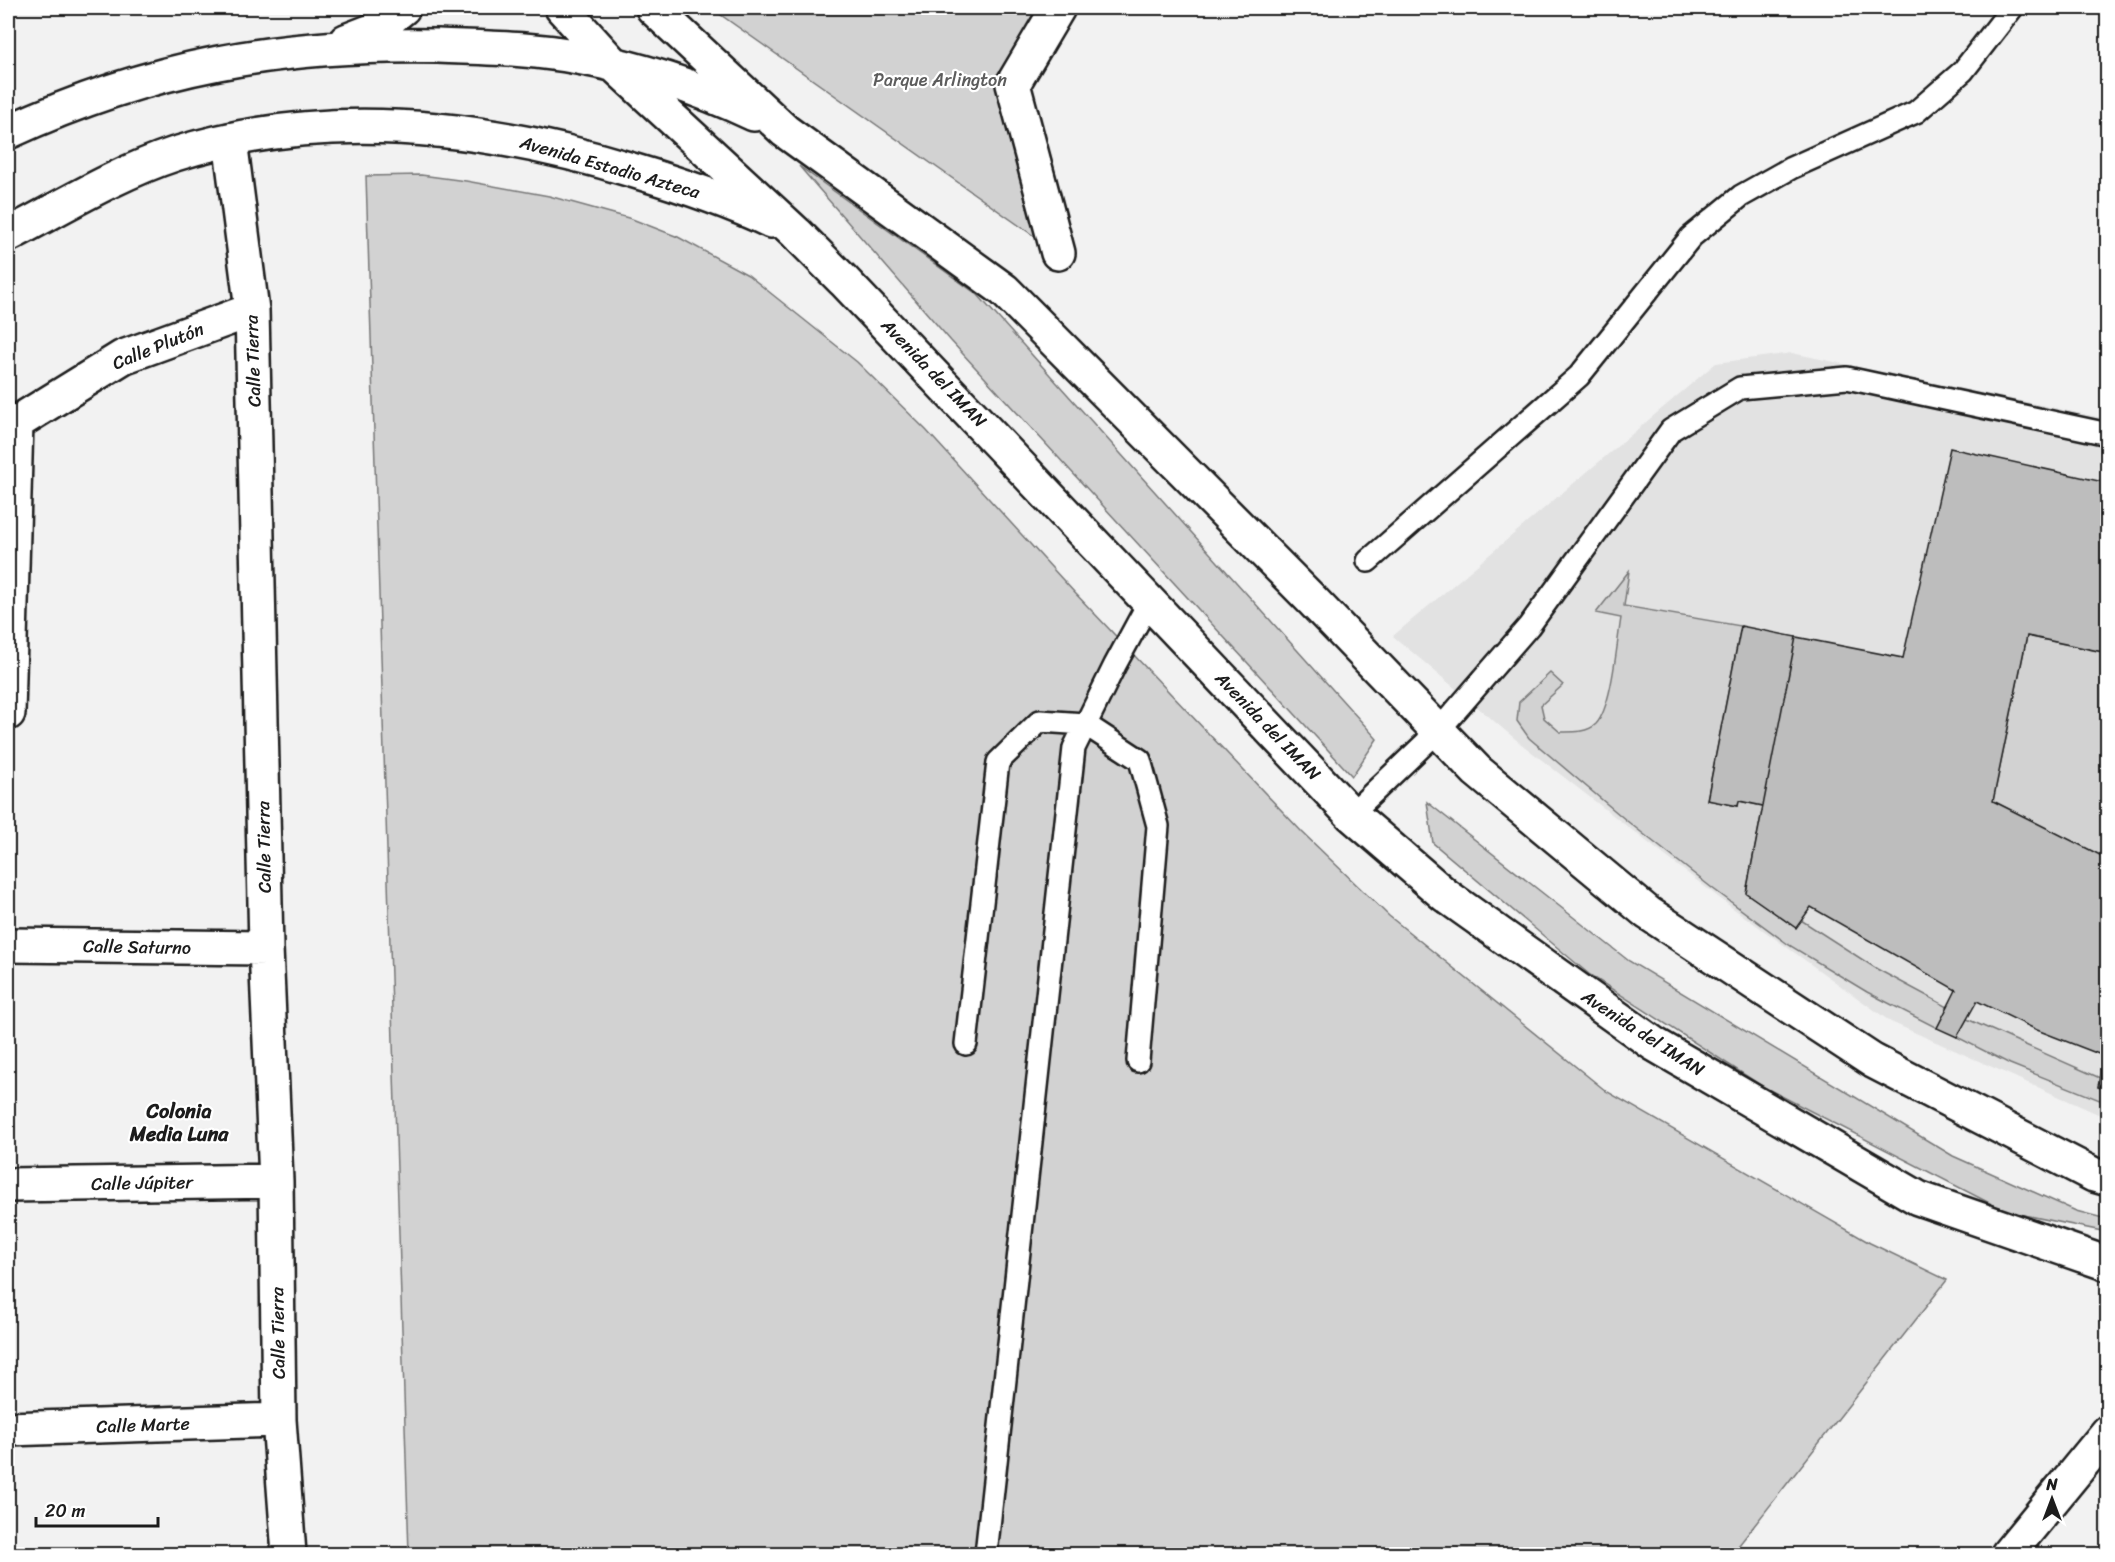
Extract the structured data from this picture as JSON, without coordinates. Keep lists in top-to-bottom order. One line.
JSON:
{"streets":{"main road":["Avenida Estadio Azteca","Calle Plutón","Calle Tierra","Avenida del IMAN","Calle Saturno","Calle Júpiter","Calle Marte"]},"crossings":[["Avenida Estadio Azteca","Calle Tierra"],["Avenida Estadio Azteca","Avenida del IMAN"],["Calle Plutón","Calle Tierra"],["Calle Tierra","Calle Saturno"],["Calle Tierra","Calle Júpiter"],["Calle Tierra","Calle Marte"]],"districts":["Colonia Media Luna"],"parks":["Parque Arlington"],"scale_bar":"20 m","north":"top"}
